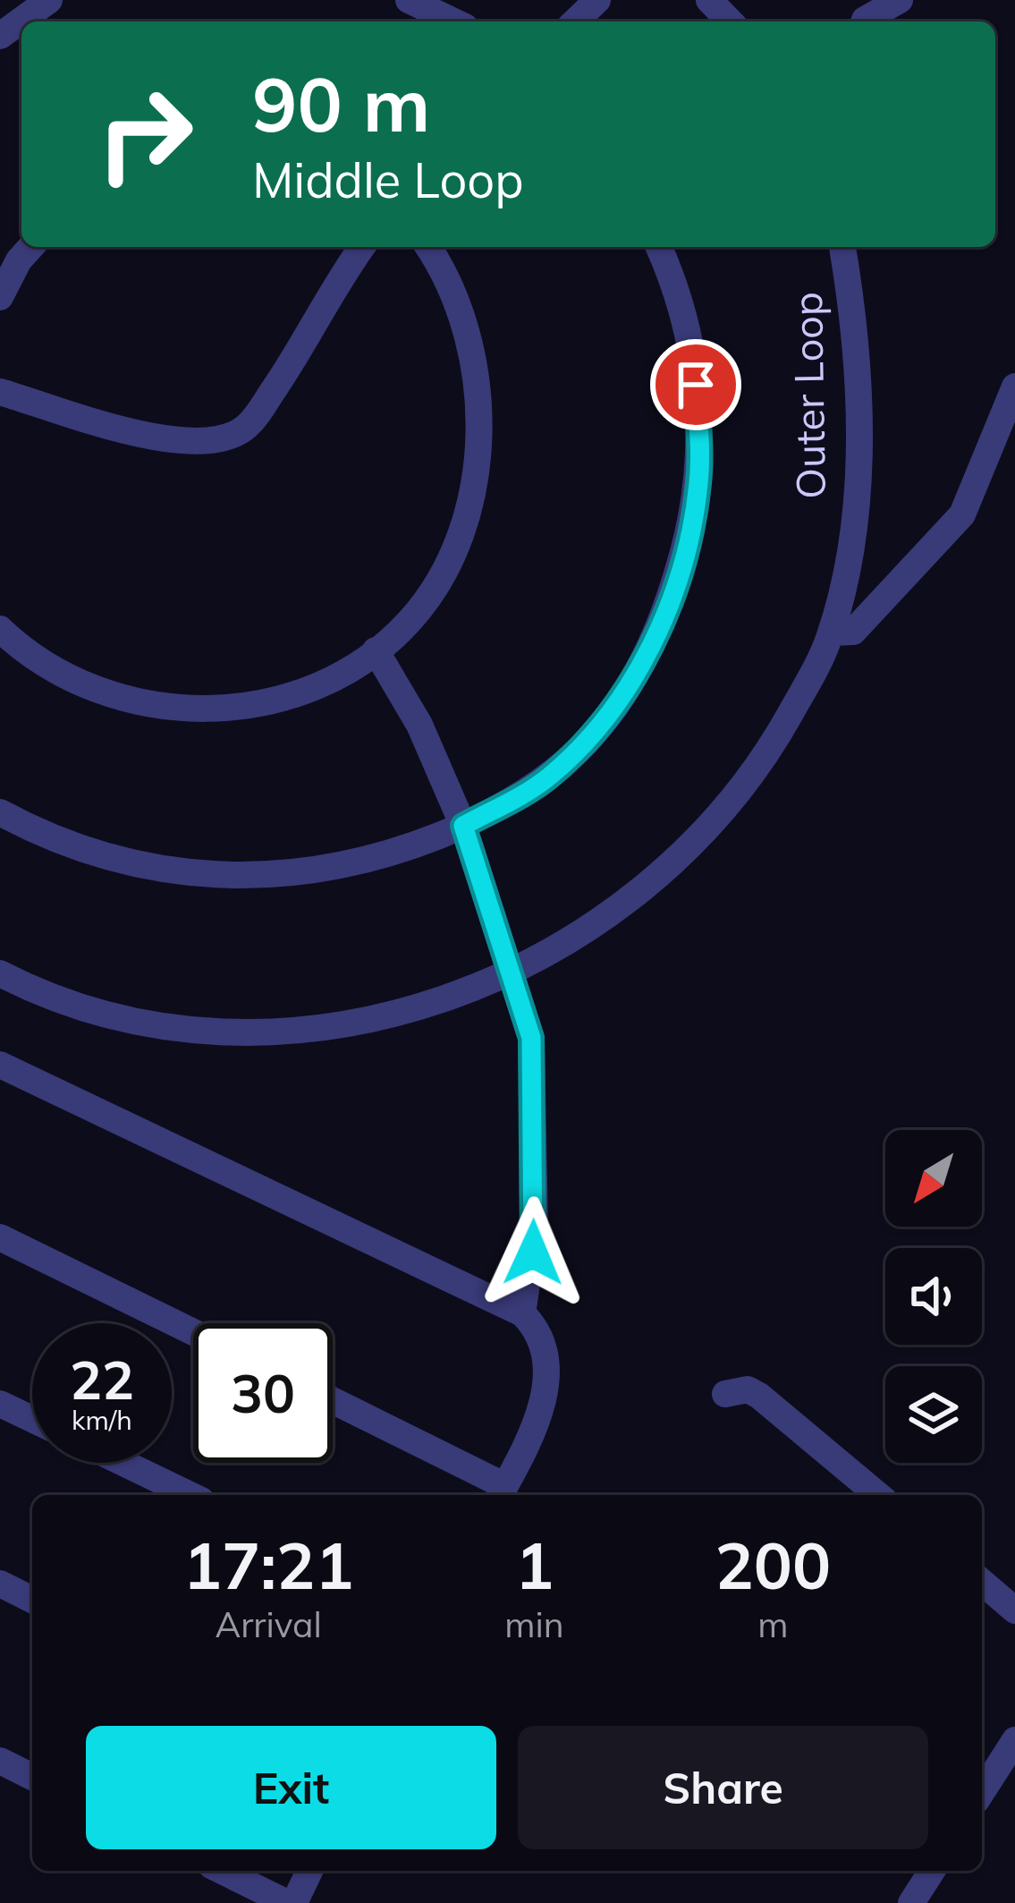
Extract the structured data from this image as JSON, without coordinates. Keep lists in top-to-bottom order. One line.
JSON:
{"streets":{"street":["Outer Loop"]},"north":"bottom left","page":{"turn":["90 m","Middle Loop"],"speed":"22 km/h","limit":"30","eta":["17:21","Arrival","1","min","200","m"],"buttons":["Exit","Share"]}}
